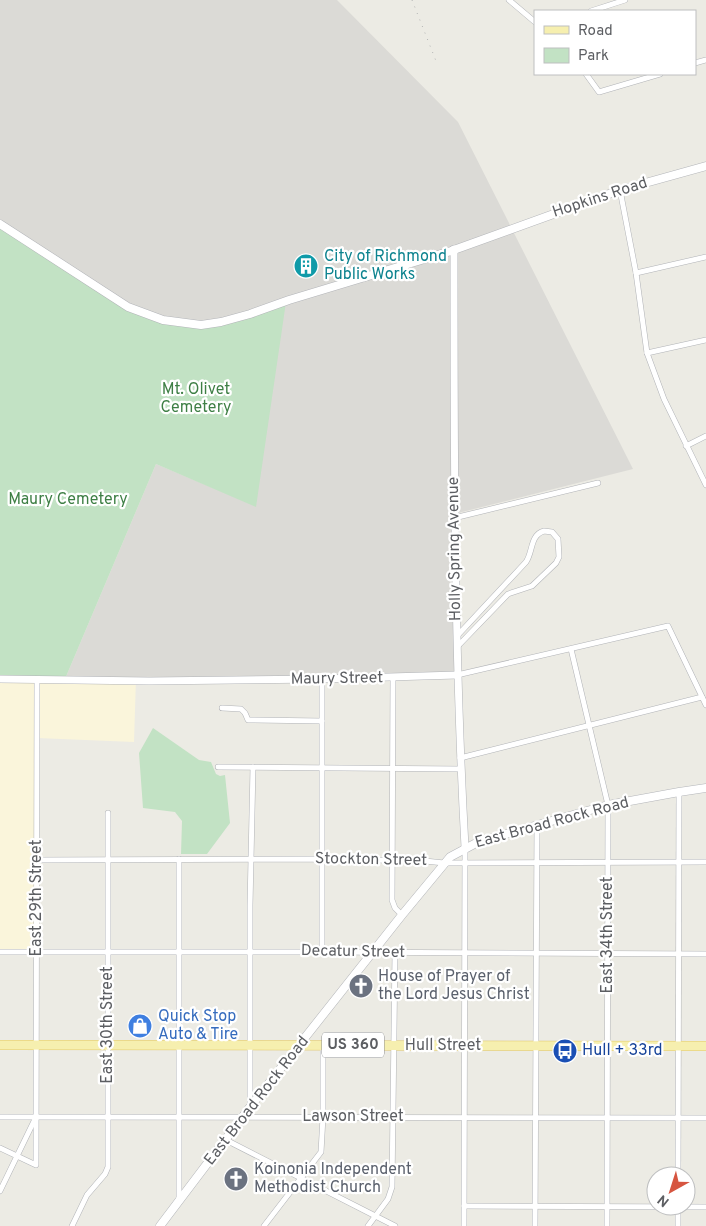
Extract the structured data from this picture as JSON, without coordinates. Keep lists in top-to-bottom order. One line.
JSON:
{"streets":{"main road":["Hopkins Road","East Broad Rock Road","US 360","Hull Street"],"street":["Holly Spring Avenue","Maury Street","Stockton Street","East 29th Street","East 34th Street","Decatur Street","East 30th Street","Lawson Street"]},"crossings":[["Hopkins Road","Holly Spring Avenue"],["Holly Spring Avenue","Maury Street"],["Holly Spring Avenue","East Broad Rock Road"],["Maury Street","East 29th Street"],["Maury Street","East 34th Street"],["East Broad Rock Road","Stockton Street"],["East Broad Rock Road","East 34th Street"],["East Broad Rock Road","Decatur Street"],["East Broad Rock Road","Hull Street"],["East Broad Rock Road","Lawson Street"],["Stockton Street","East 29th Street"],["Stockton Street","East 34th Street"],["Stockton Street","East 30th Street"],["East 29th Street","Decatur Street"],["East 29th Street","Hull Street"],["East 29th Street","Lawson Street"],["East 34th Street","Decatur Street"],["East 34th Street","Hull Street"],["East 34th Street","Lawson Street"],["Decatur Street","East 30th Street"],["East 30th Street","Hull Street"],["East 30th Street","Lawson Street"]],"parks":["Mt. Olivet Cemetery","Maury Cemetery"],"places":{"building":["City of Richmond Public Works"],"church":["House of Prayer of the Lord Jesus Christ","Koinonia Independent Methodist Church"],"shop":["Quick Stop Auto & Tire"],"bus stop":["Hull + 33rd"]},"legend":["Road","Park"],"north":"bottom left"}
